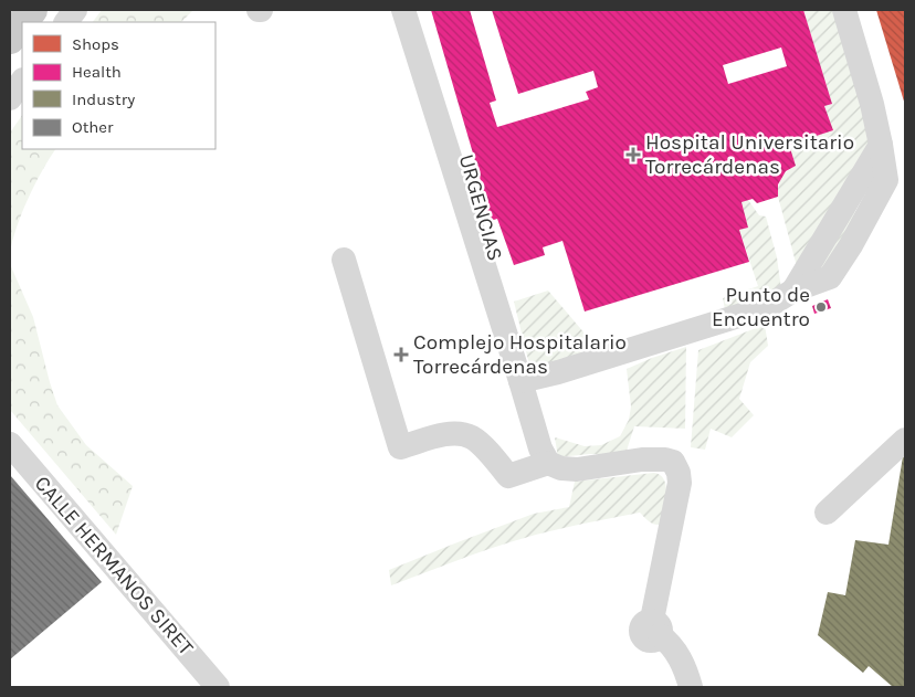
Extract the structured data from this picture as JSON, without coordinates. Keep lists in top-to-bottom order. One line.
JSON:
{"streets":{"street":["CALLE HERMANOS SIRET"]},"places":{"health":["Hospital Universitario Torrecárdenas","Complejo Hospitalario Torrecárdenas"],"other":["Punto de Encuentro"]},"legend":["Shops","Health","Industry","Other"]}
